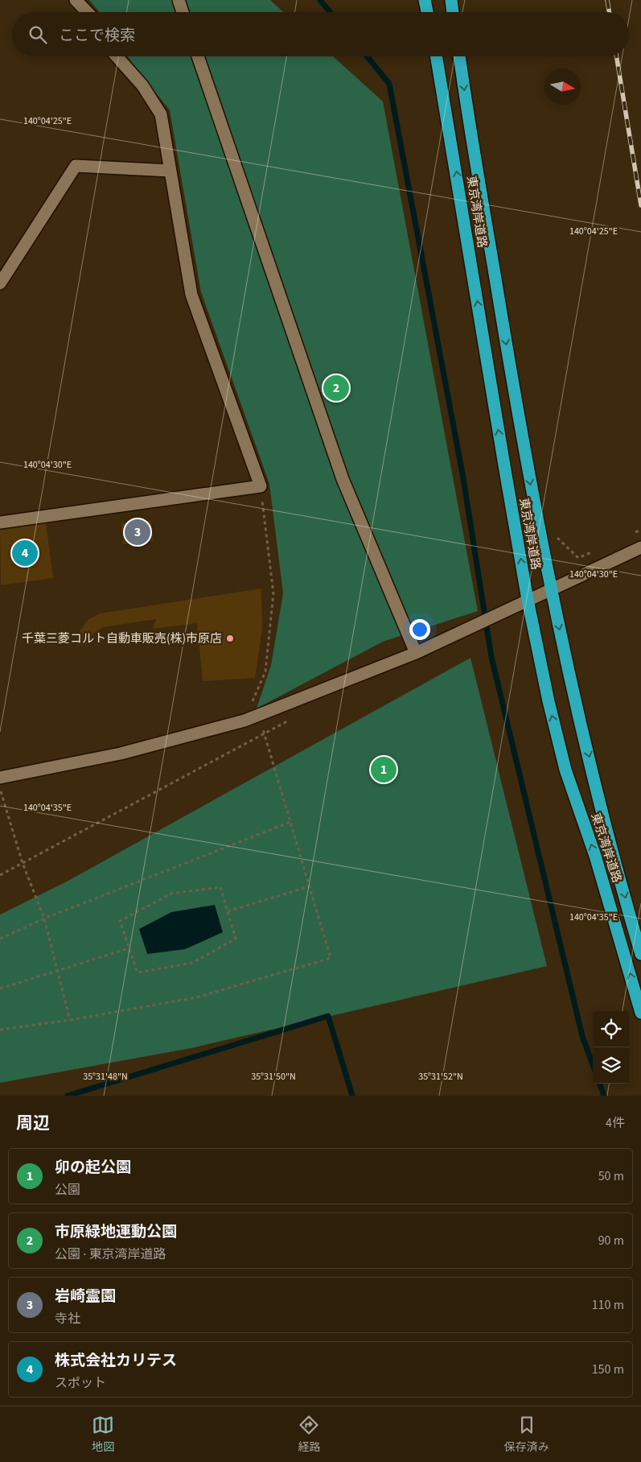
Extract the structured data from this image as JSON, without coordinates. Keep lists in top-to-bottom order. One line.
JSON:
{"streets":{"highway":["東京湾岸道路"]},"places":["千葉三菱コルト自動車販売(株)市原店"],"north":"right","page":{"search":"ここで検索","pins":["2","3","4","1"],"heading":["周辺","4件"],"list":[{"mark":"1","name":"卯の起公園","note":"公園","value":"50 m"},{"mark":"2","name":"市原緑地運動公園","note":"公園 · 東京湾岸道路","value":"90 m"},{"mark":"3","name":"岩崎霊園","note":"寺社","value":"110 m"},{"mark":"4","name":"株式会社カリテス","note":"スポット","value":"150 m"}],"nav":["地図","経路","保存済み"]},"coordinates":["140°04'25\"E","140°04'30\"E","140°04'35\"E","35°31'48\"N","35°31'50\"N","35°31'52\"N"]}
